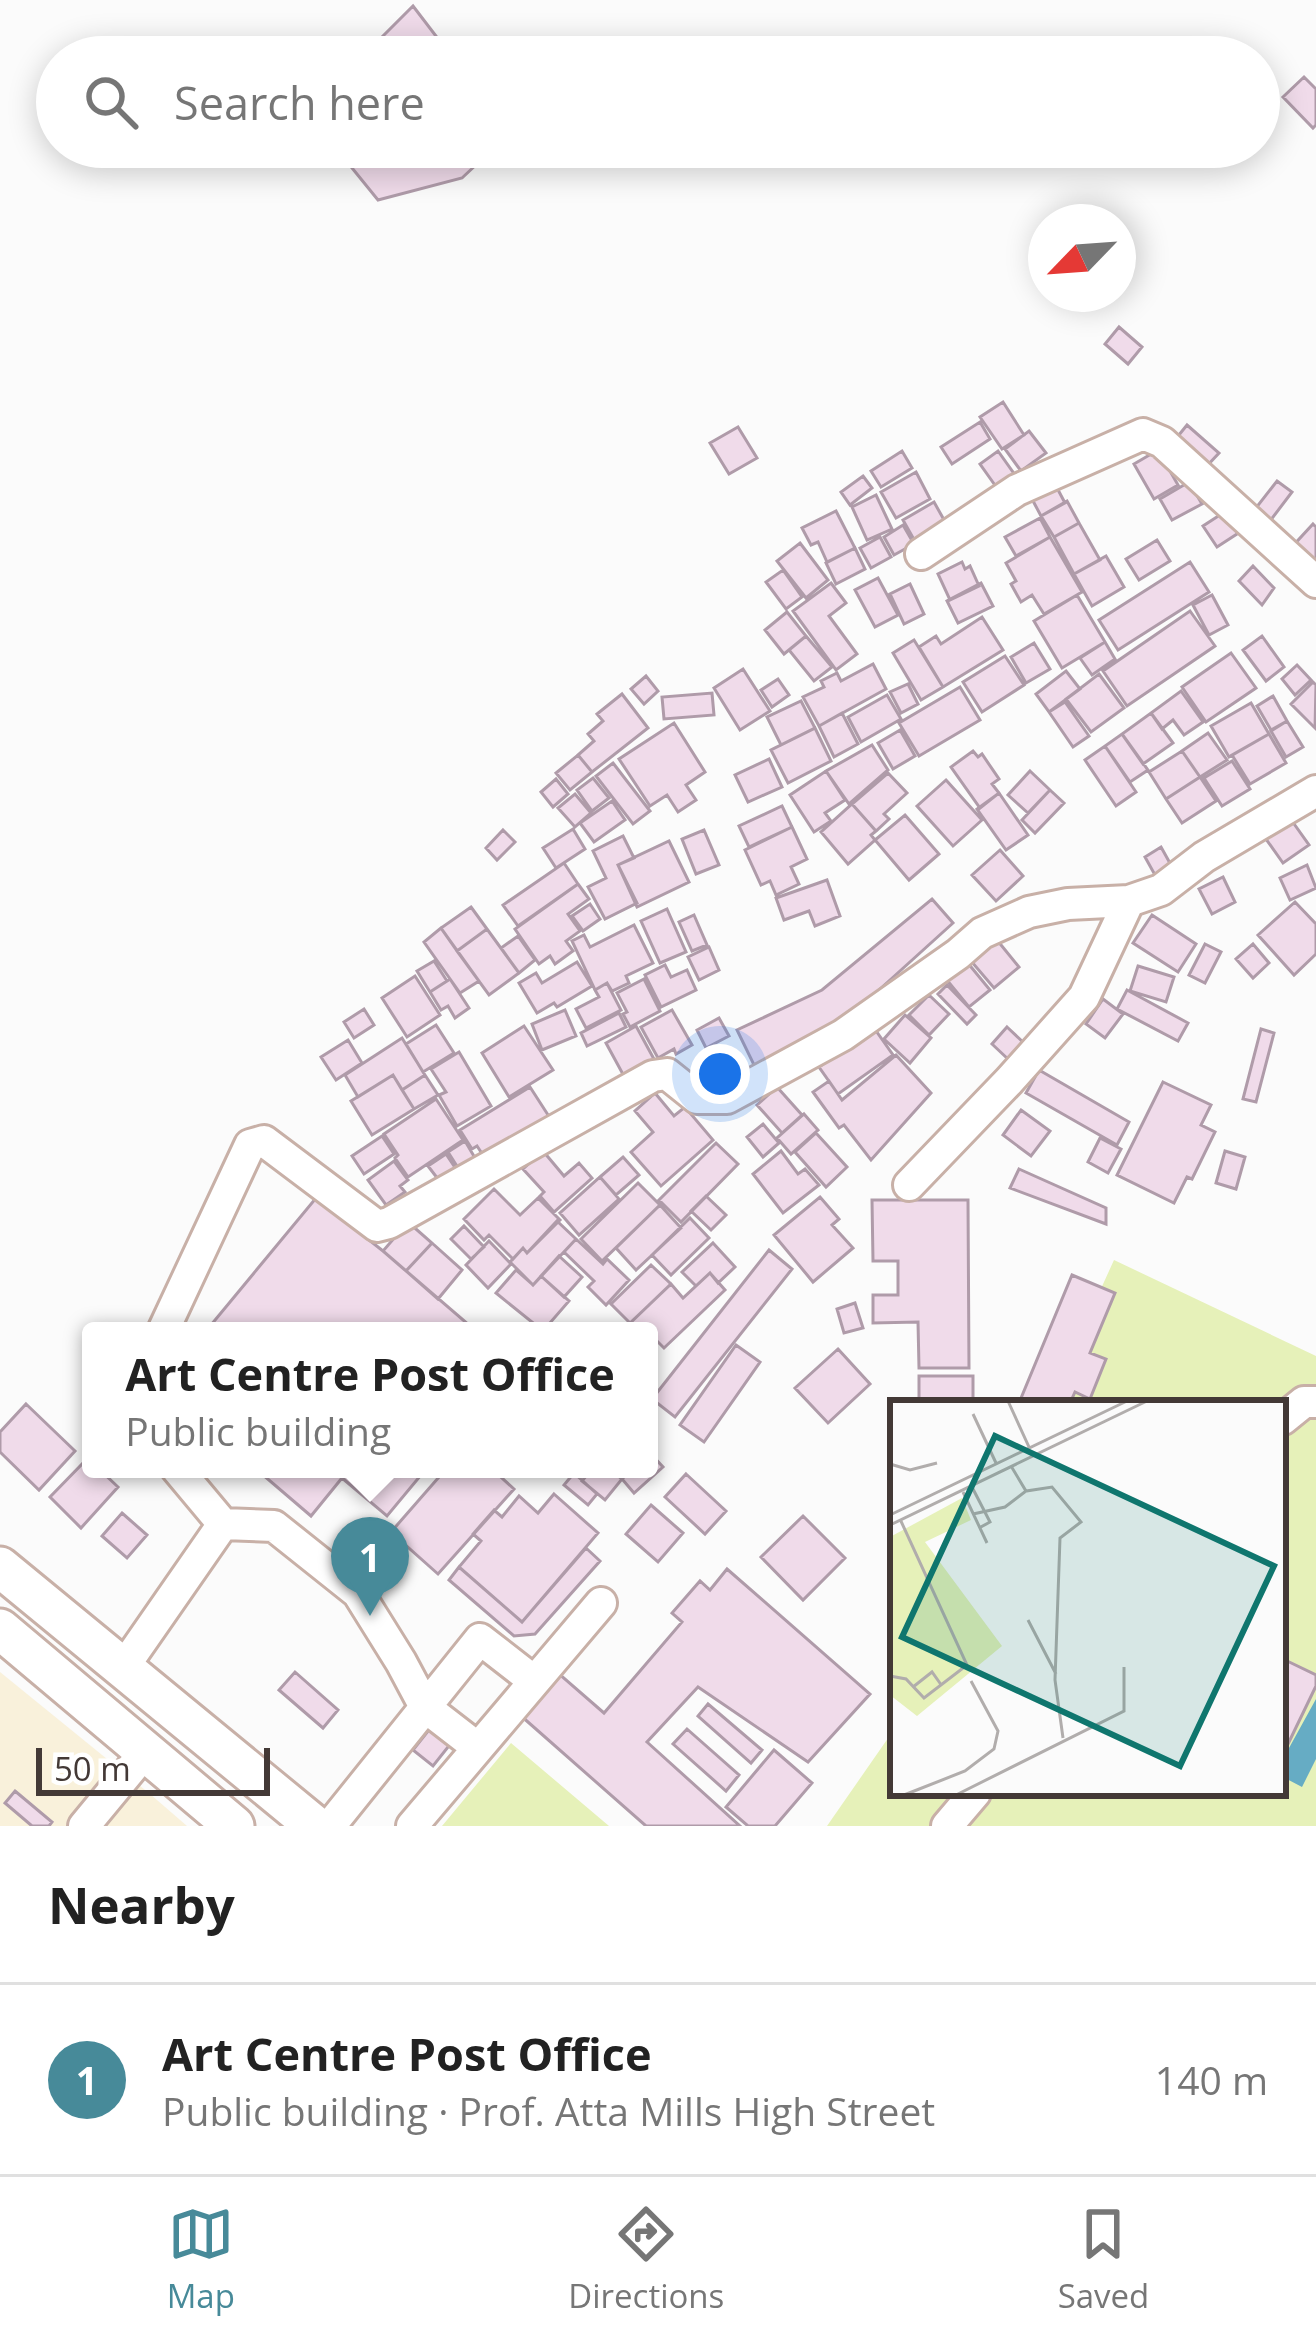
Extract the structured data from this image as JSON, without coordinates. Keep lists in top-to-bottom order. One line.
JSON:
{"scale_bar":"50 m","north":"bottom left","page":{"search":"Search here","popup":["Art Centre Post Office","Public building"],"pins":"1","scale":"50 m","heading":"Nearby","list":[{"mark":"1","name":"Art Centre Post Office","note":"Public building · Prof. Atta Mills High Street","value":"140 m"}],"nav":["Map","Directions","Saved"]}}
